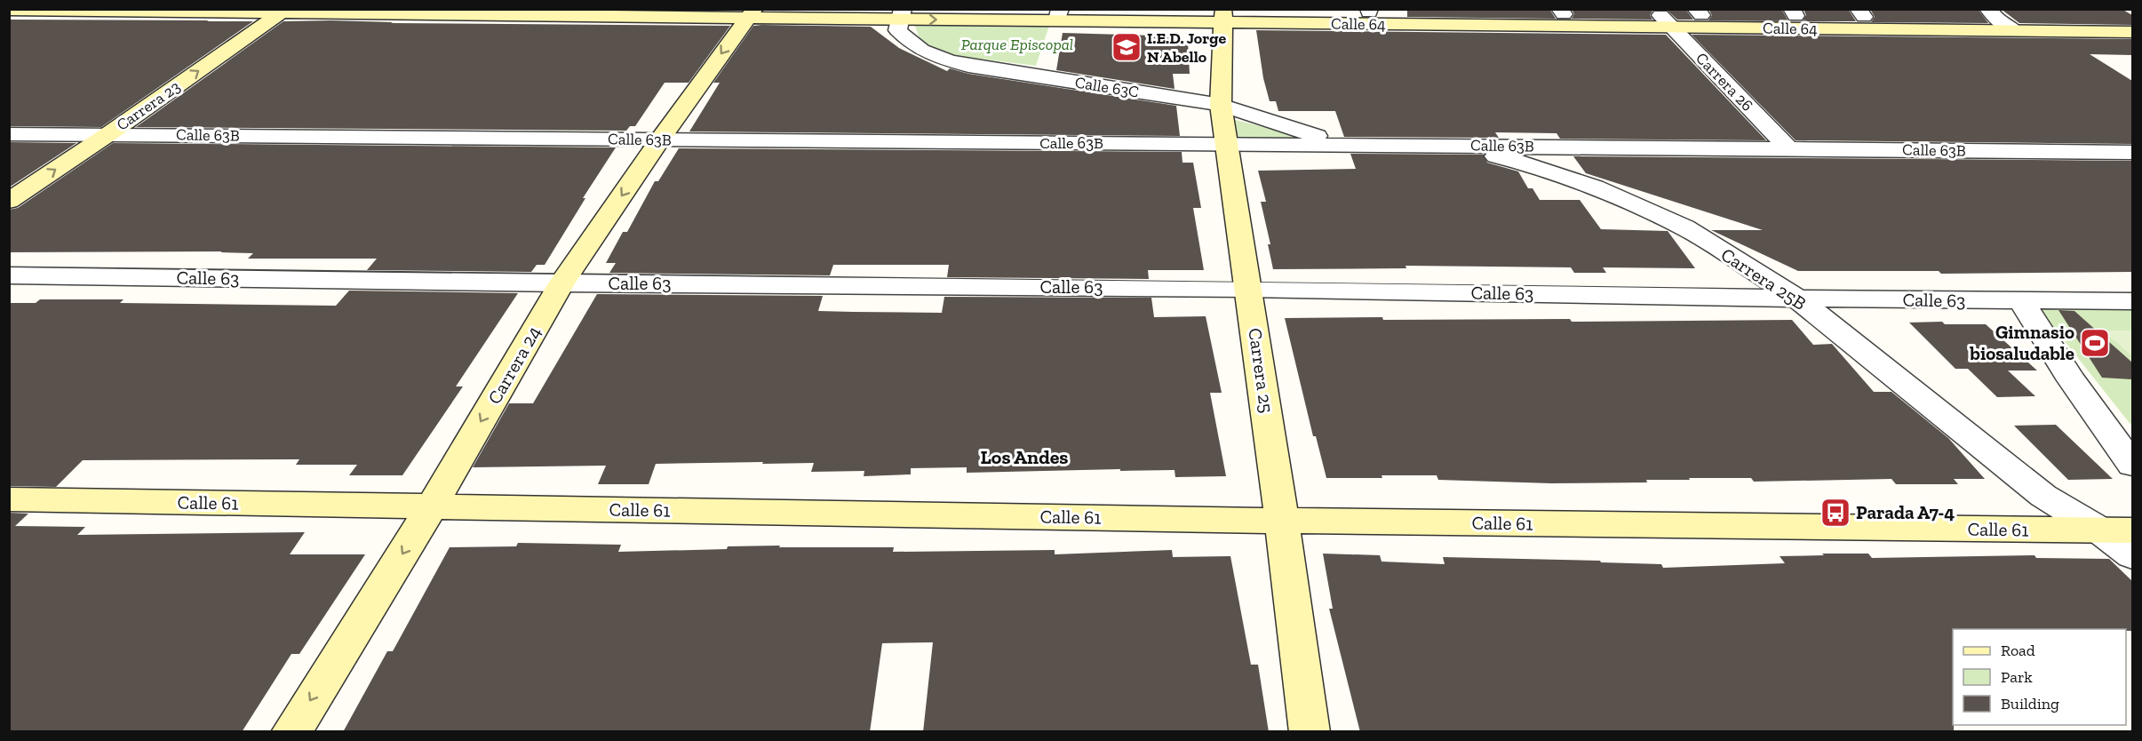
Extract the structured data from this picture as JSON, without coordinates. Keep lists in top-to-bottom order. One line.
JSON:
{"streets":{"street":["Calle 64","Carrera 26","Calle 63C","Carrera 23","Calle 63B","Calle 63","Carrera 25B","Carrera 24","Carrera 25","Calle 61"]},"crossings":[["Calle 64","Carrera 26"],["Calle 64","Calle 63C"],["Calle 64","Carrera 23"],["Calle 64","Carrera 24"],["Calle 64","Carrera 25"],["Carrera 26","Calle 63B"],["Calle 63C","Calle 63B"],["Calle 63C","Carrera 25"],["Carrera 23","Calle 63B"],["Calle 63B","Carrera 25B"],["Calle 63B","Carrera 24"],["Calle 63B","Carrera 25"],["Calle 63","Carrera 25B"],["Calle 63","Carrera 24"],["Calle 63","Carrera 25"],["Carrera 25B","Calle 61"],["Carrera 24","Calle 61"],["Carrera 25","Calle 61"]],"one_way":["Carrera 23","Carrera 24"],"districts":["Los Andes"],"parks":["Parque Episcopal"],"places":{"school or university":["I.E.D. Jorge N Abello"],"sports":["Gimnasio biosaludable"],"bus stop":["Parada A7-4"]},"legend":["Road","Park","Building"]}
